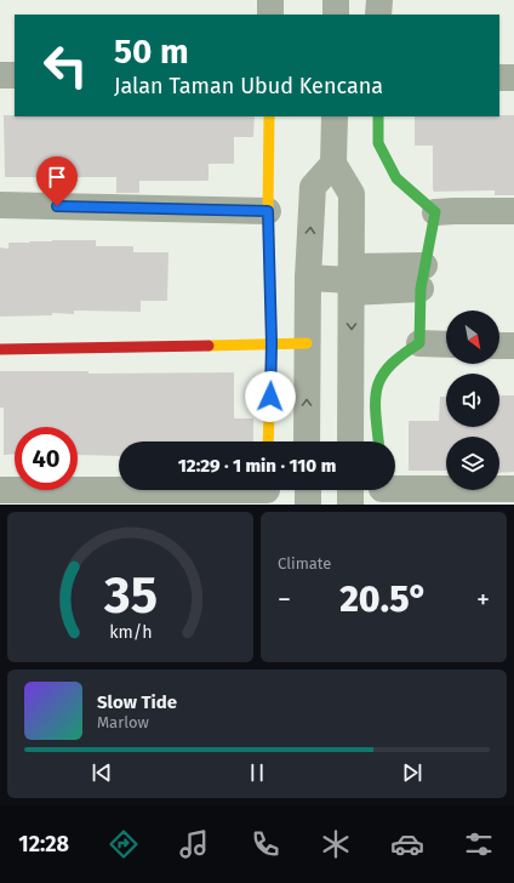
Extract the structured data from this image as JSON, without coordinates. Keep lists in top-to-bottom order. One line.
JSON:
{"north":"bottom right","page":{"turn":["50 m","Jalan Taman Ubud Kencana"],"limit":"40","trip":"12:29 · 1 min · 110 m","tile":"Climate","heat":["−","20.5°","+"],"song":["Slow Tide","Marlow"],"tabs":"12:28","gauge":["35","km/h"]}}
